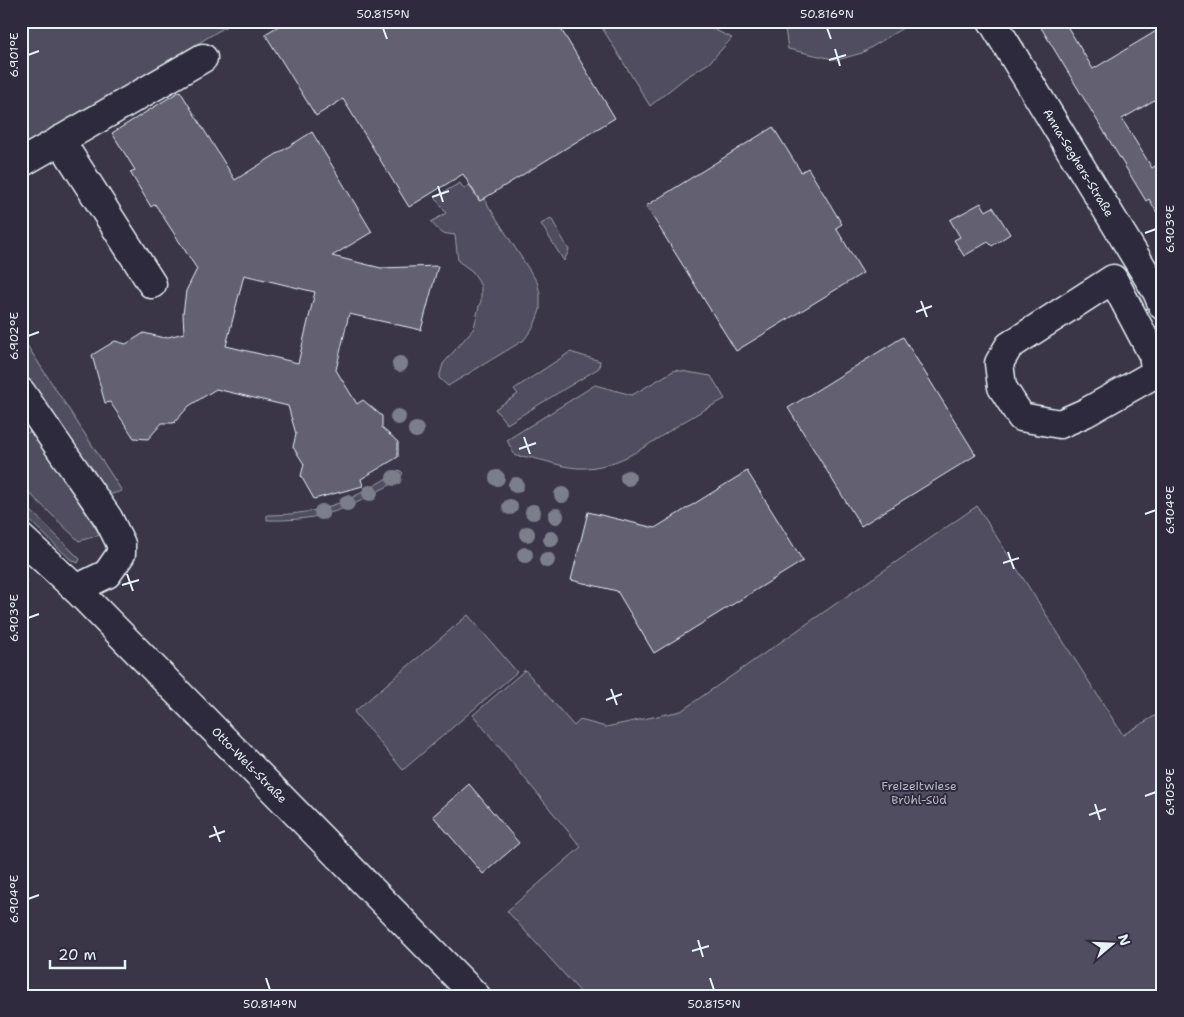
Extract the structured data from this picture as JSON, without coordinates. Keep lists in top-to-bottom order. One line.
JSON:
{"streets":{"street":["Anna-Seghers-Straße","Otto-Wels-Straße"]},"parks":["Freizeitwiese Brühl-Süd"],"scale_bar":"20 m","north":"right","coordinates":["50.815°N","50.816°N","6.901°E","6.903°E","6.902°E","6.904°E","6.905°E","50.814°N"]}
